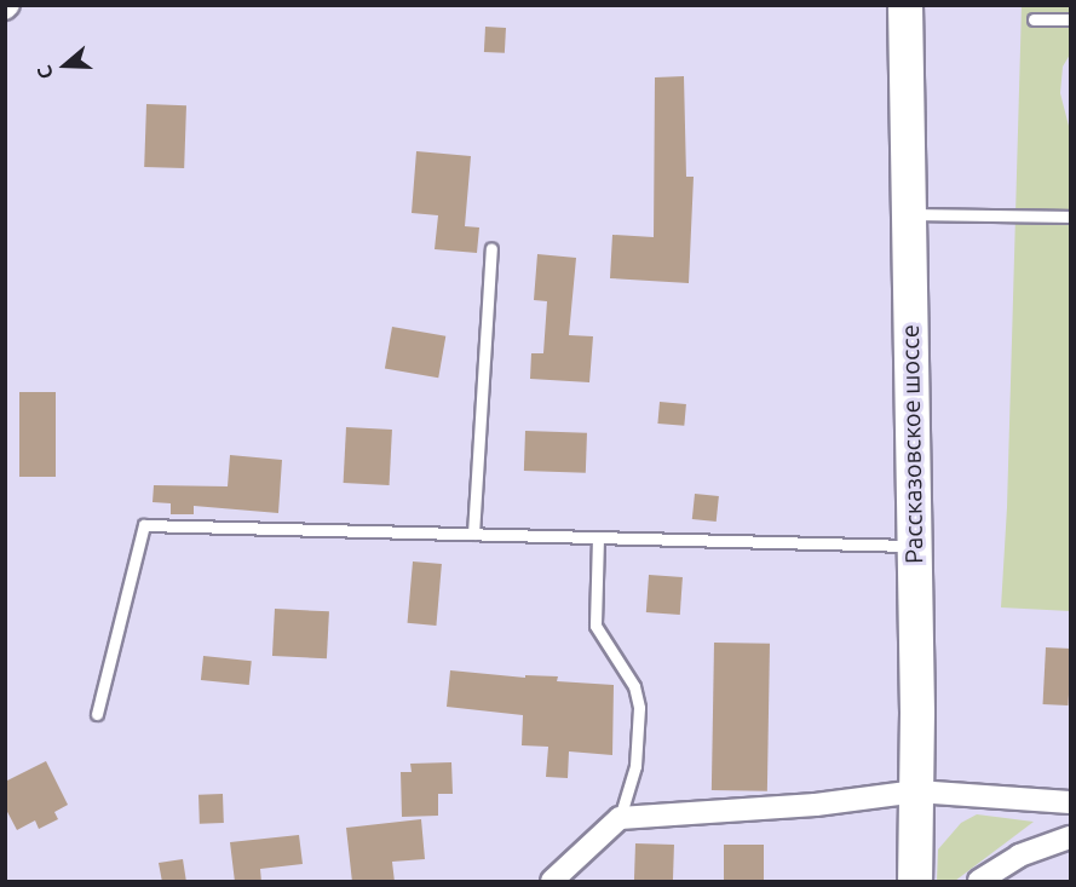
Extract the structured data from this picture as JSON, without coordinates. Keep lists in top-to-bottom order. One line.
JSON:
{"streets":{"main road":["Рассказовское шоссе"]},"north":"left"}
